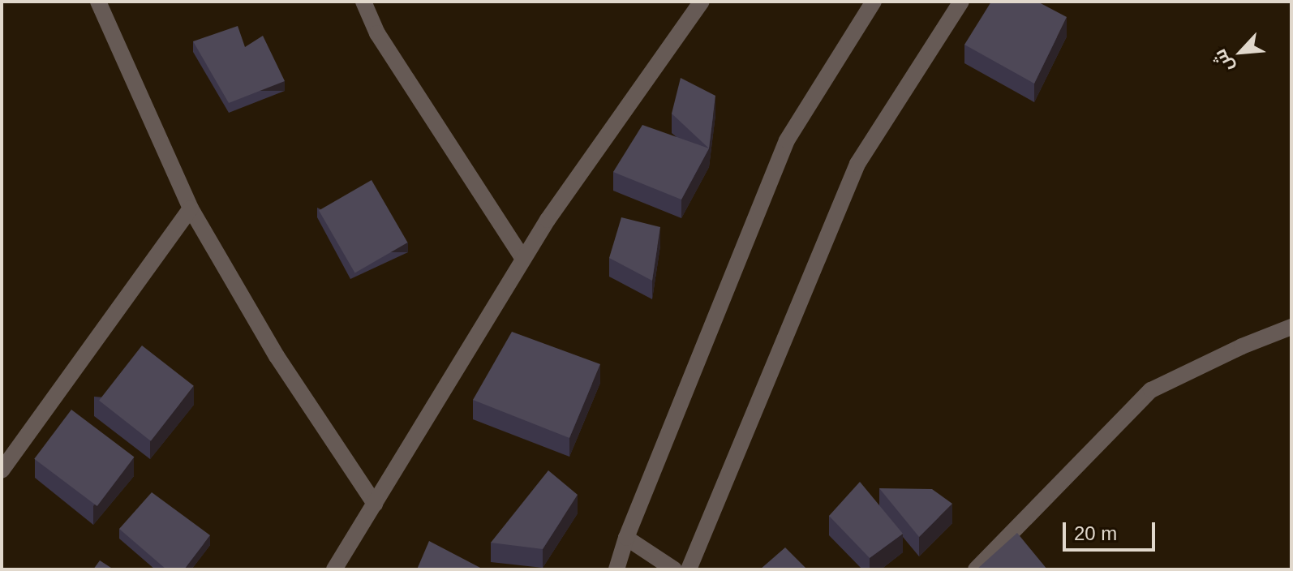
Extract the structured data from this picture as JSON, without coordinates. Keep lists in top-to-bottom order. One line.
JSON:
{"scale_bar":"20 m","north":"bottom left"}
